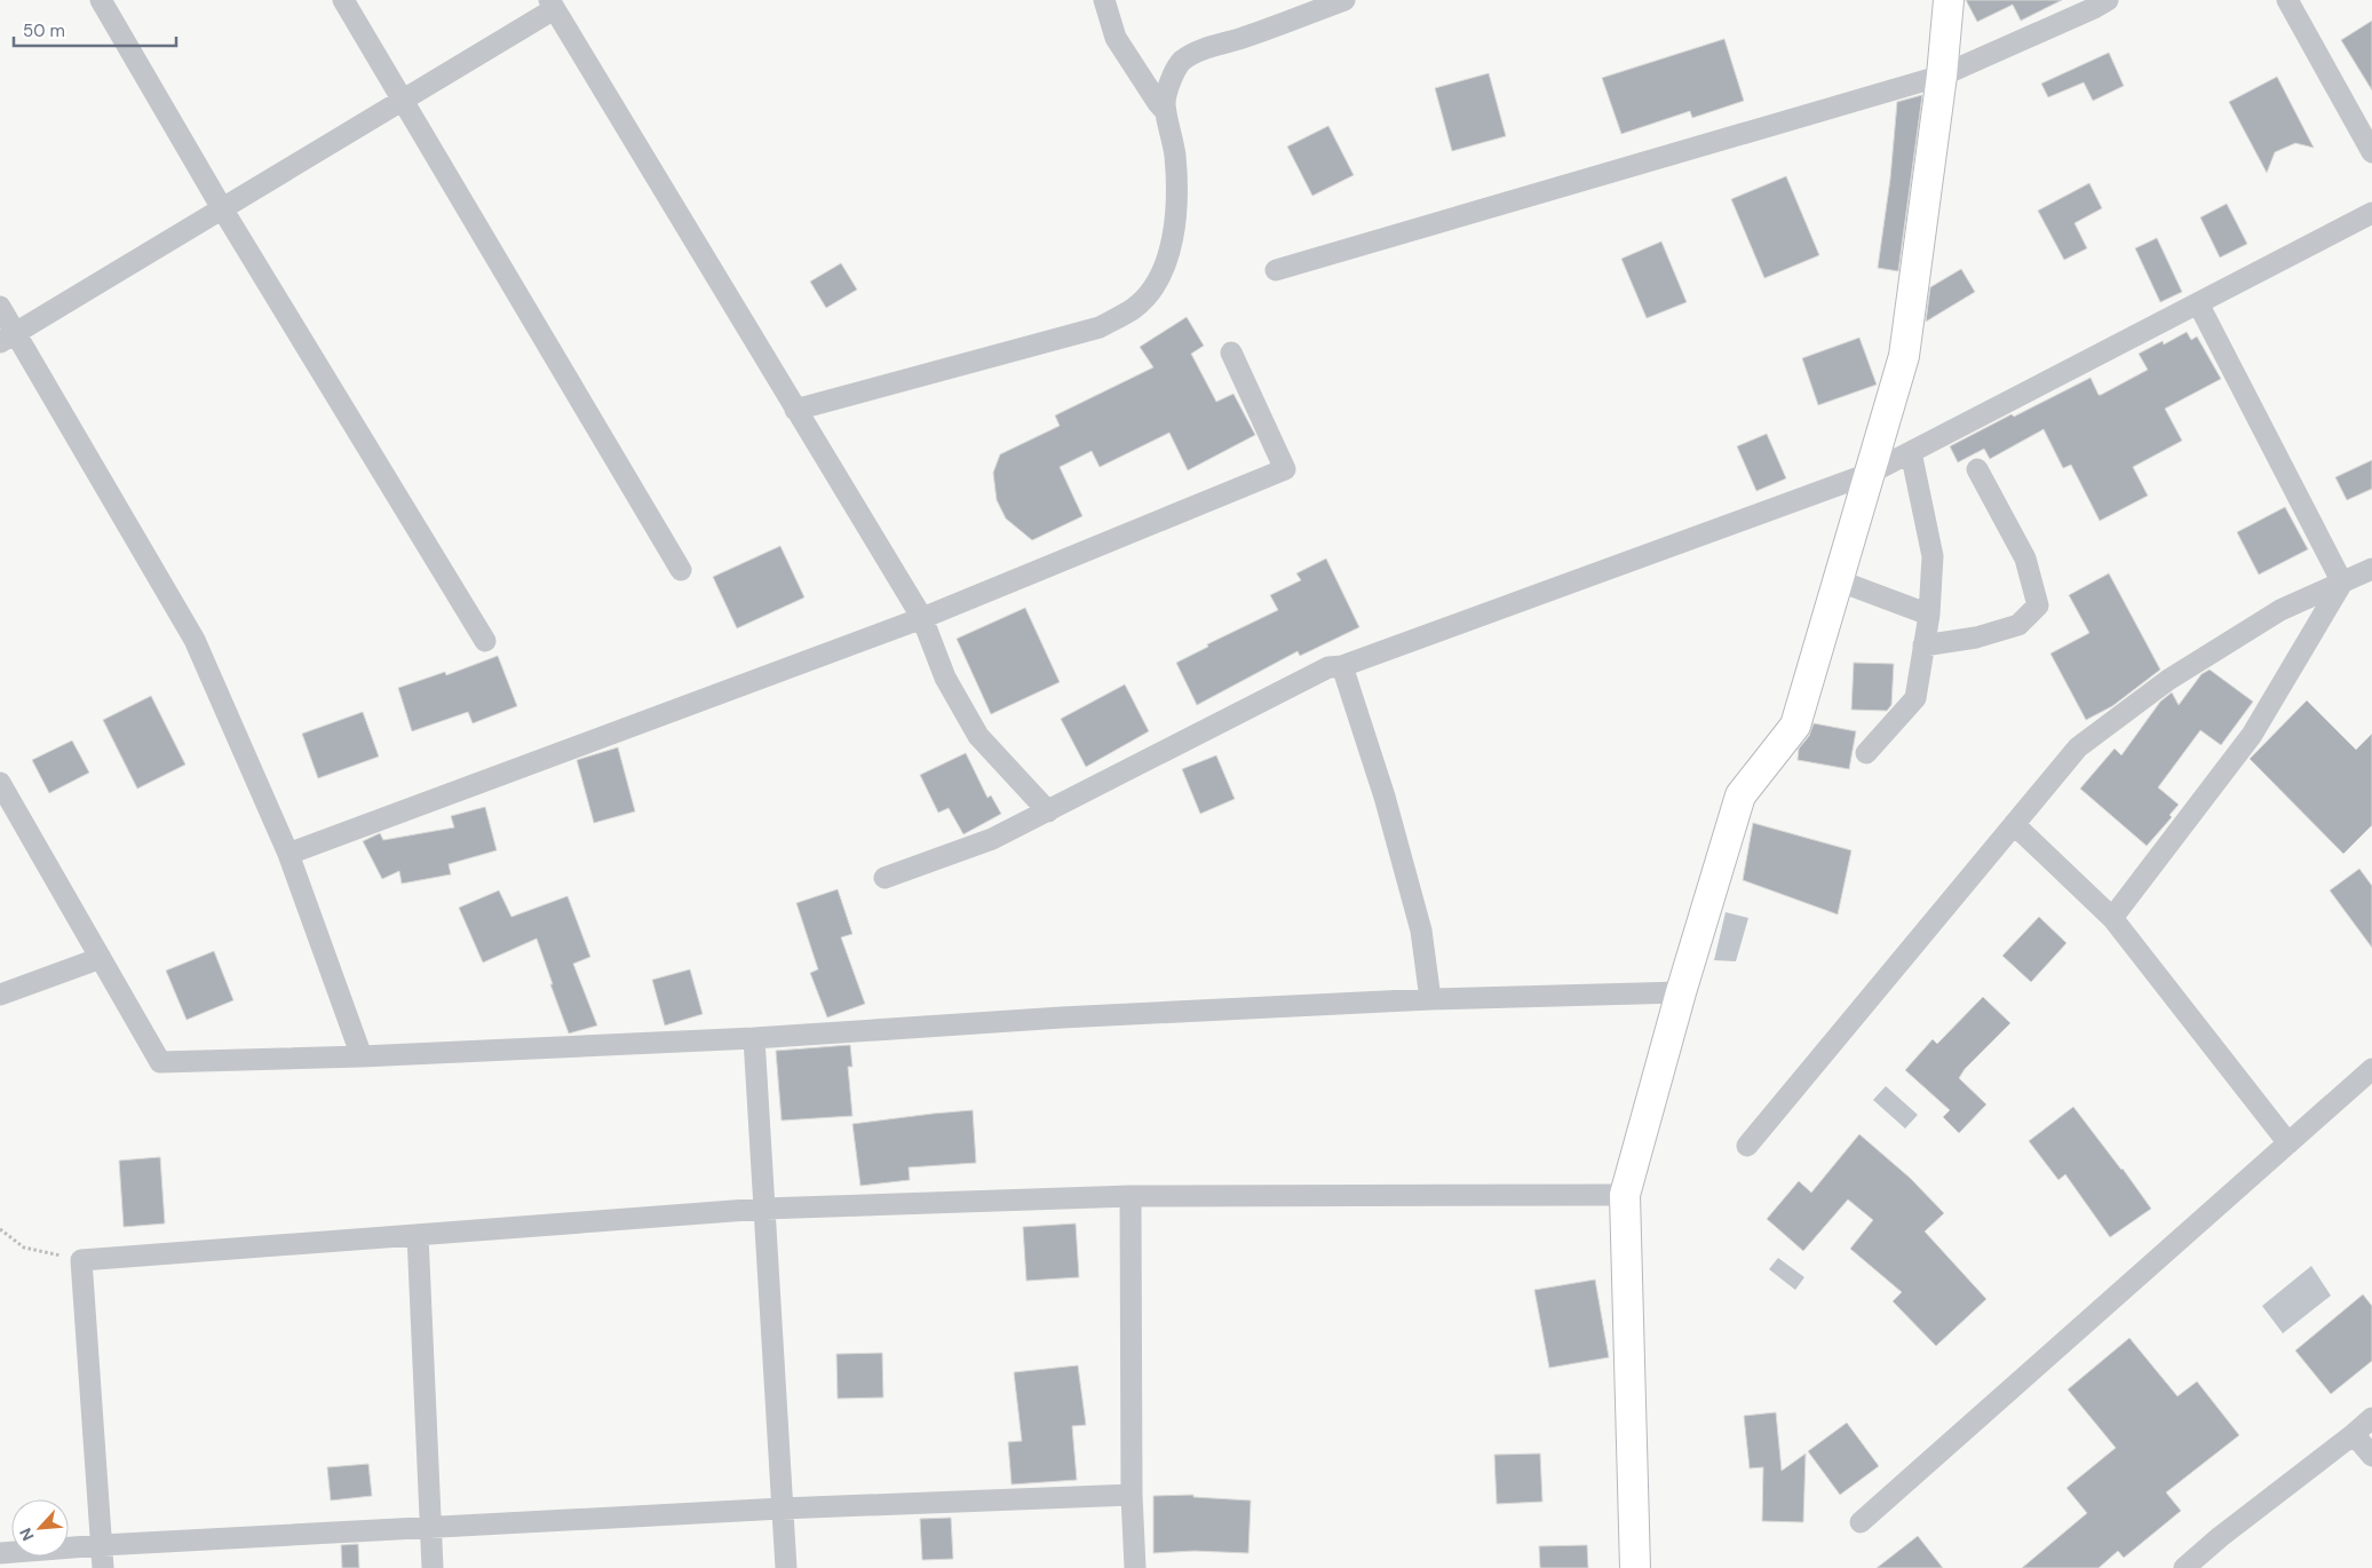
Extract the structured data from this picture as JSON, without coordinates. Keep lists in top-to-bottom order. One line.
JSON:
{"scale_bar":"50 m","north":"bottom left"}
